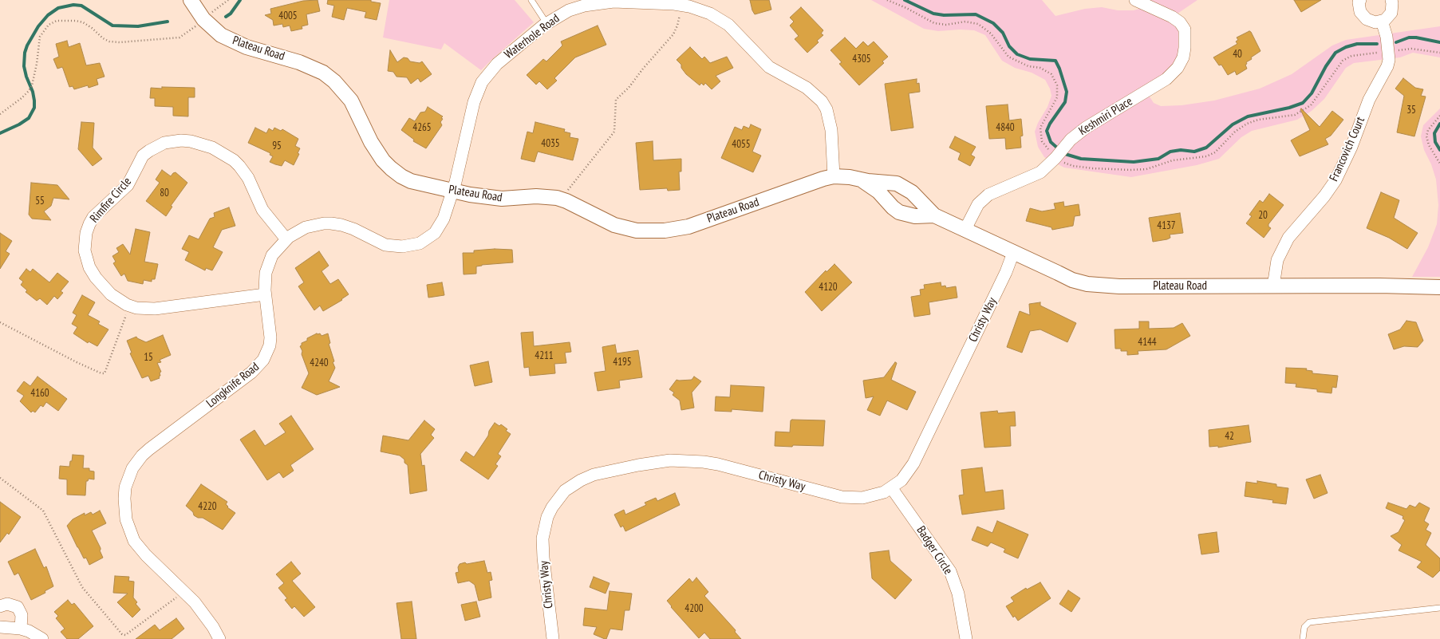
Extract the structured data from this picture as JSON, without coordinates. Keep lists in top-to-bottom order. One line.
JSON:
{"streets":{"street":["Waterhole Road","Plateau Road","Keshmiri Place","Francovich Court","Rimfire Circle","Christy Way","Longknife Road","Badger Circle"]},"crossings":[["Waterhole Road","Plateau Road"],["Waterhole Road","Longknife Road"],["Plateau Road","Keshmiri Place"],["Plateau Road","Francovich Court"],["Plateau Road","Christy Way"],["Plateau Road","Longknife Road"],["Rimfire Circle","Longknife Road"],["Christy Way","Badger Circle"]],"house_numbers":["4005","40","4305","35","4265","4840","4035","4055","95","80","55","20","4137","4120","4144","4211","15","4195","4240","4160","42","4220","4200"]}
